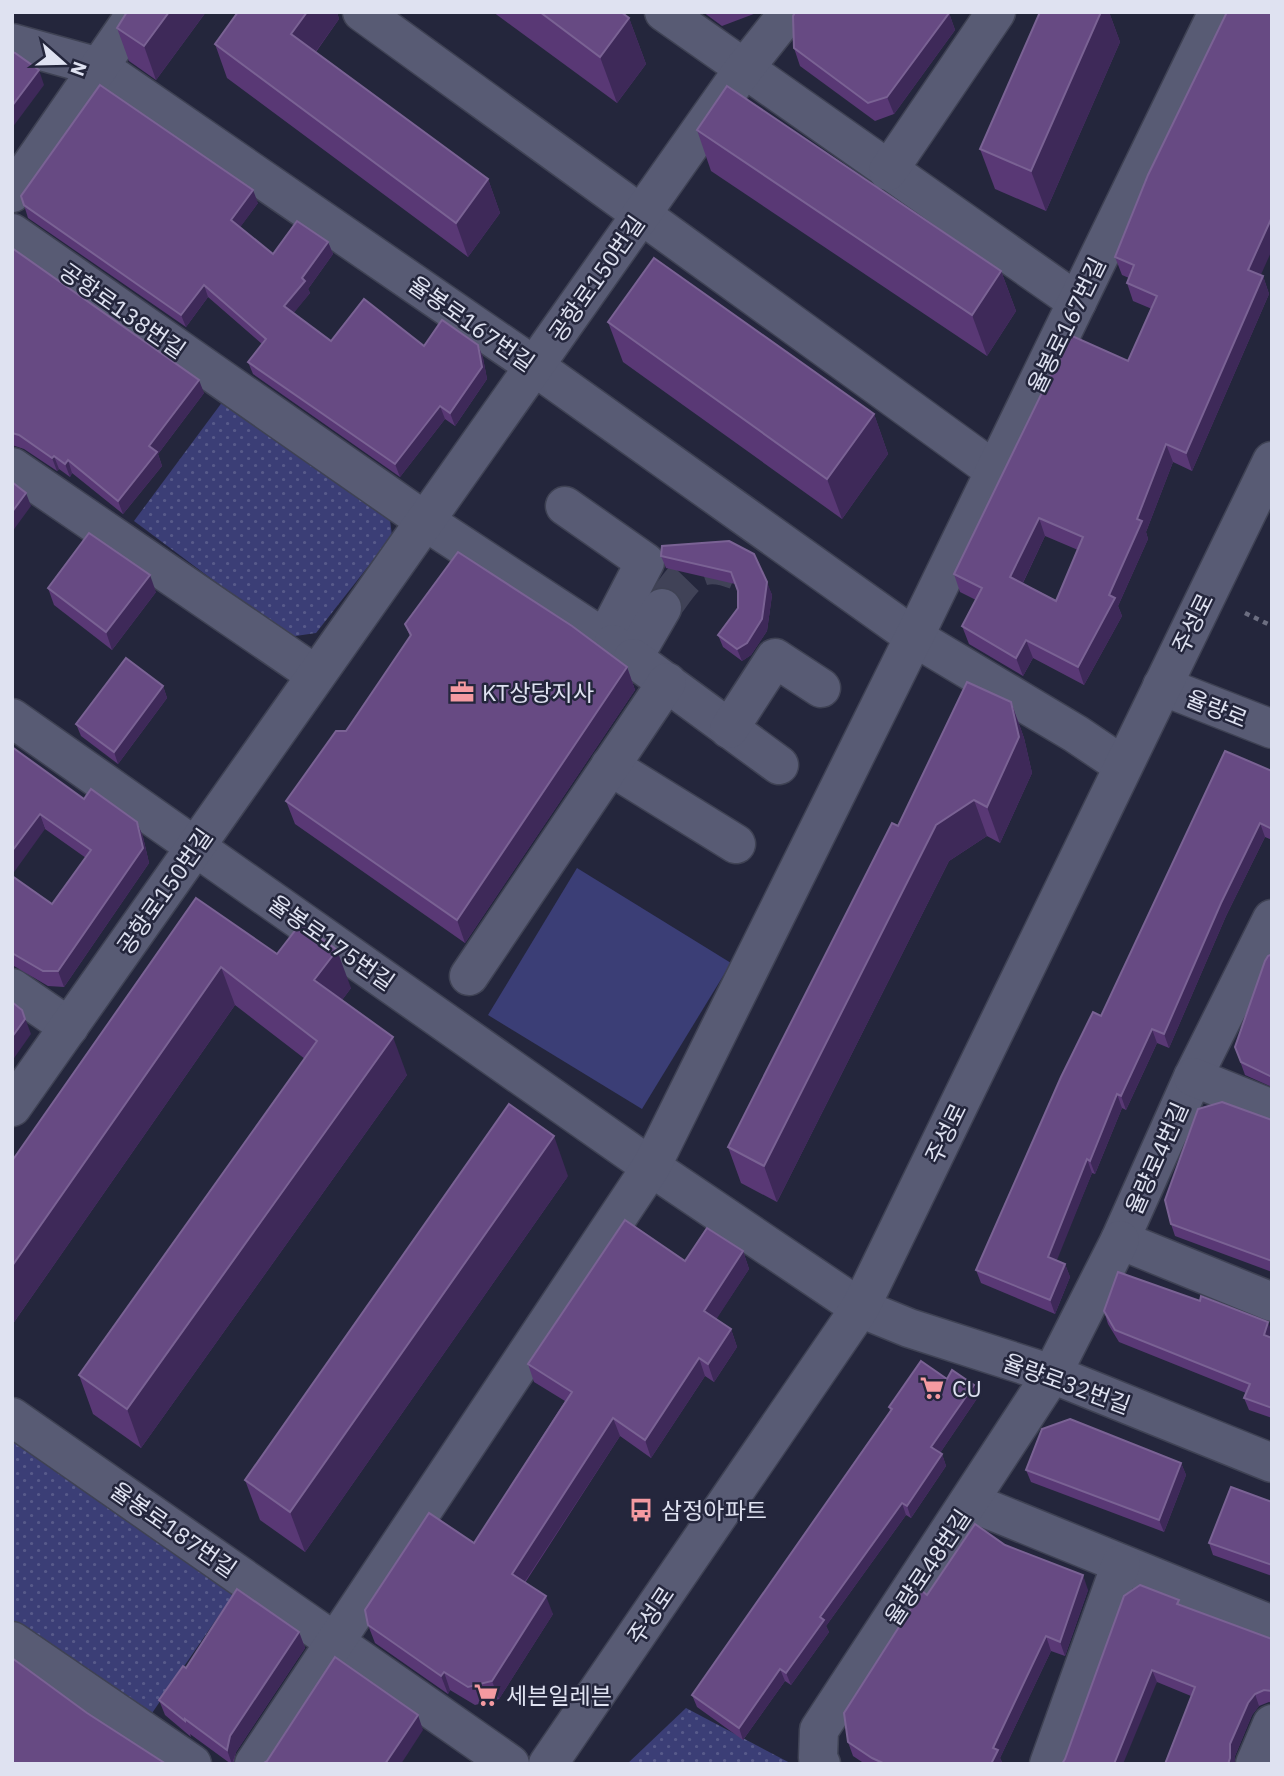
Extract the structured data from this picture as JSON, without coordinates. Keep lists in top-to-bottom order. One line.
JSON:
{"streets":{"street":["공항로150번길","공항로138번길","율봉로167번길","주성로","율량로","율봉로175번길","율량로4번길","율량로32번길","율봉로187번길","율량로48번길"]},"crossings":[["공항로150번길","공항로138번길"],["공항로150번길","율봉로167번길"],["공항로150번길","율봉로175번길"],["율봉로167번길","율봉로175번길"],["주성로","율량로"],["주성로","율봉로175번길"],["주성로","율량로32번길"],["율봉로175번길","율량로32번길"],["율량로4번길","율량로32번길"],["율량로4번길","율량로48번길"],["율량로32번길","율량로48번길"]],"places":{"office":["KT상당지사"],"supermarket":["CU","세븐일레븐"],"bus stop":["삼정아파트"]},"north":"right"}
